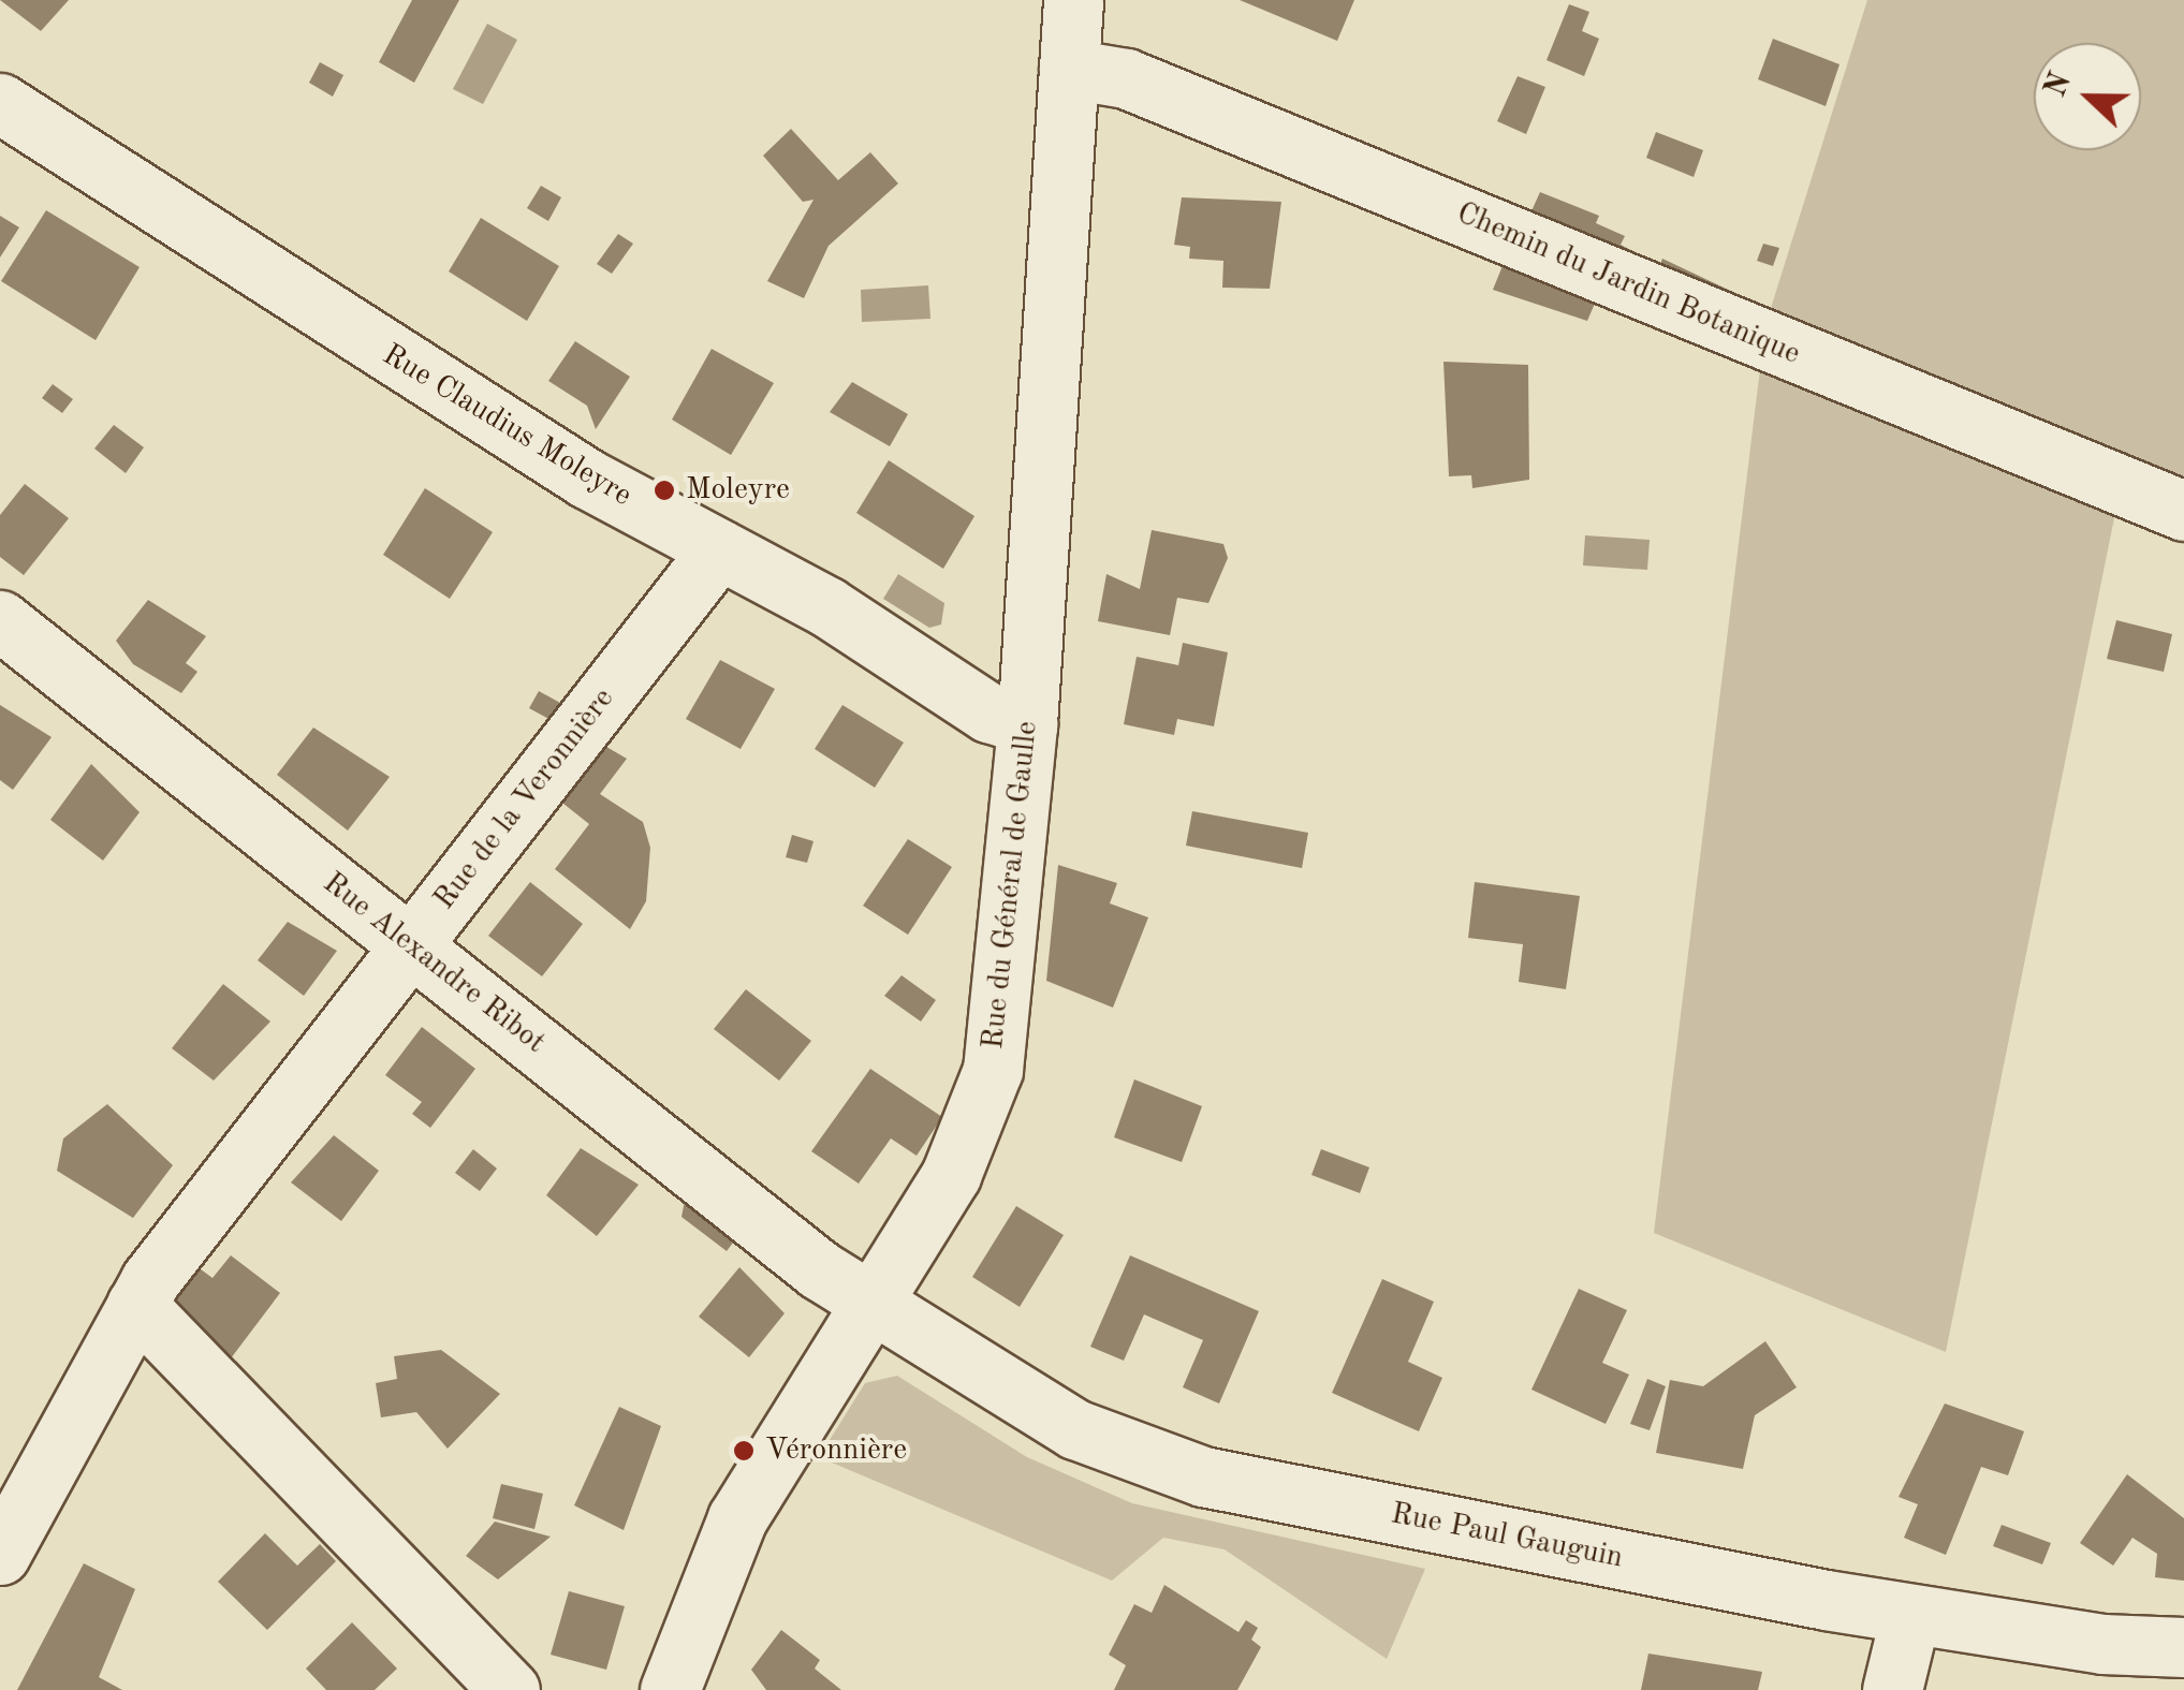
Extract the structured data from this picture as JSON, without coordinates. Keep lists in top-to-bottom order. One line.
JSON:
{"streets":{"street":["Chemin du Jardin Botanique","Rue Claudius Moleyre","Rue de la Veronnière","Rue du Général de Gaulle","Rue Alexandre Ribot","Rue Paul Gauguin"]},"crossings":[["Chemin du Jardin Botanique","Rue du Général de Gaulle"],["Rue Claudius Moleyre","Rue de la Veronnière"],["Rue Claudius Moleyre","Rue du Général de Gaulle"],["Rue de la Veronnière","Rue Alexandre Ribot"],["Rue du Général de Gaulle","Rue Alexandre Ribot"],["Rue du Général de Gaulle","Rue Paul Gauguin"],["Rue Alexandre Ribot","Rue Paul Gauguin"]],"places":["Moleyre","Véronnière"],"north":"left"}
